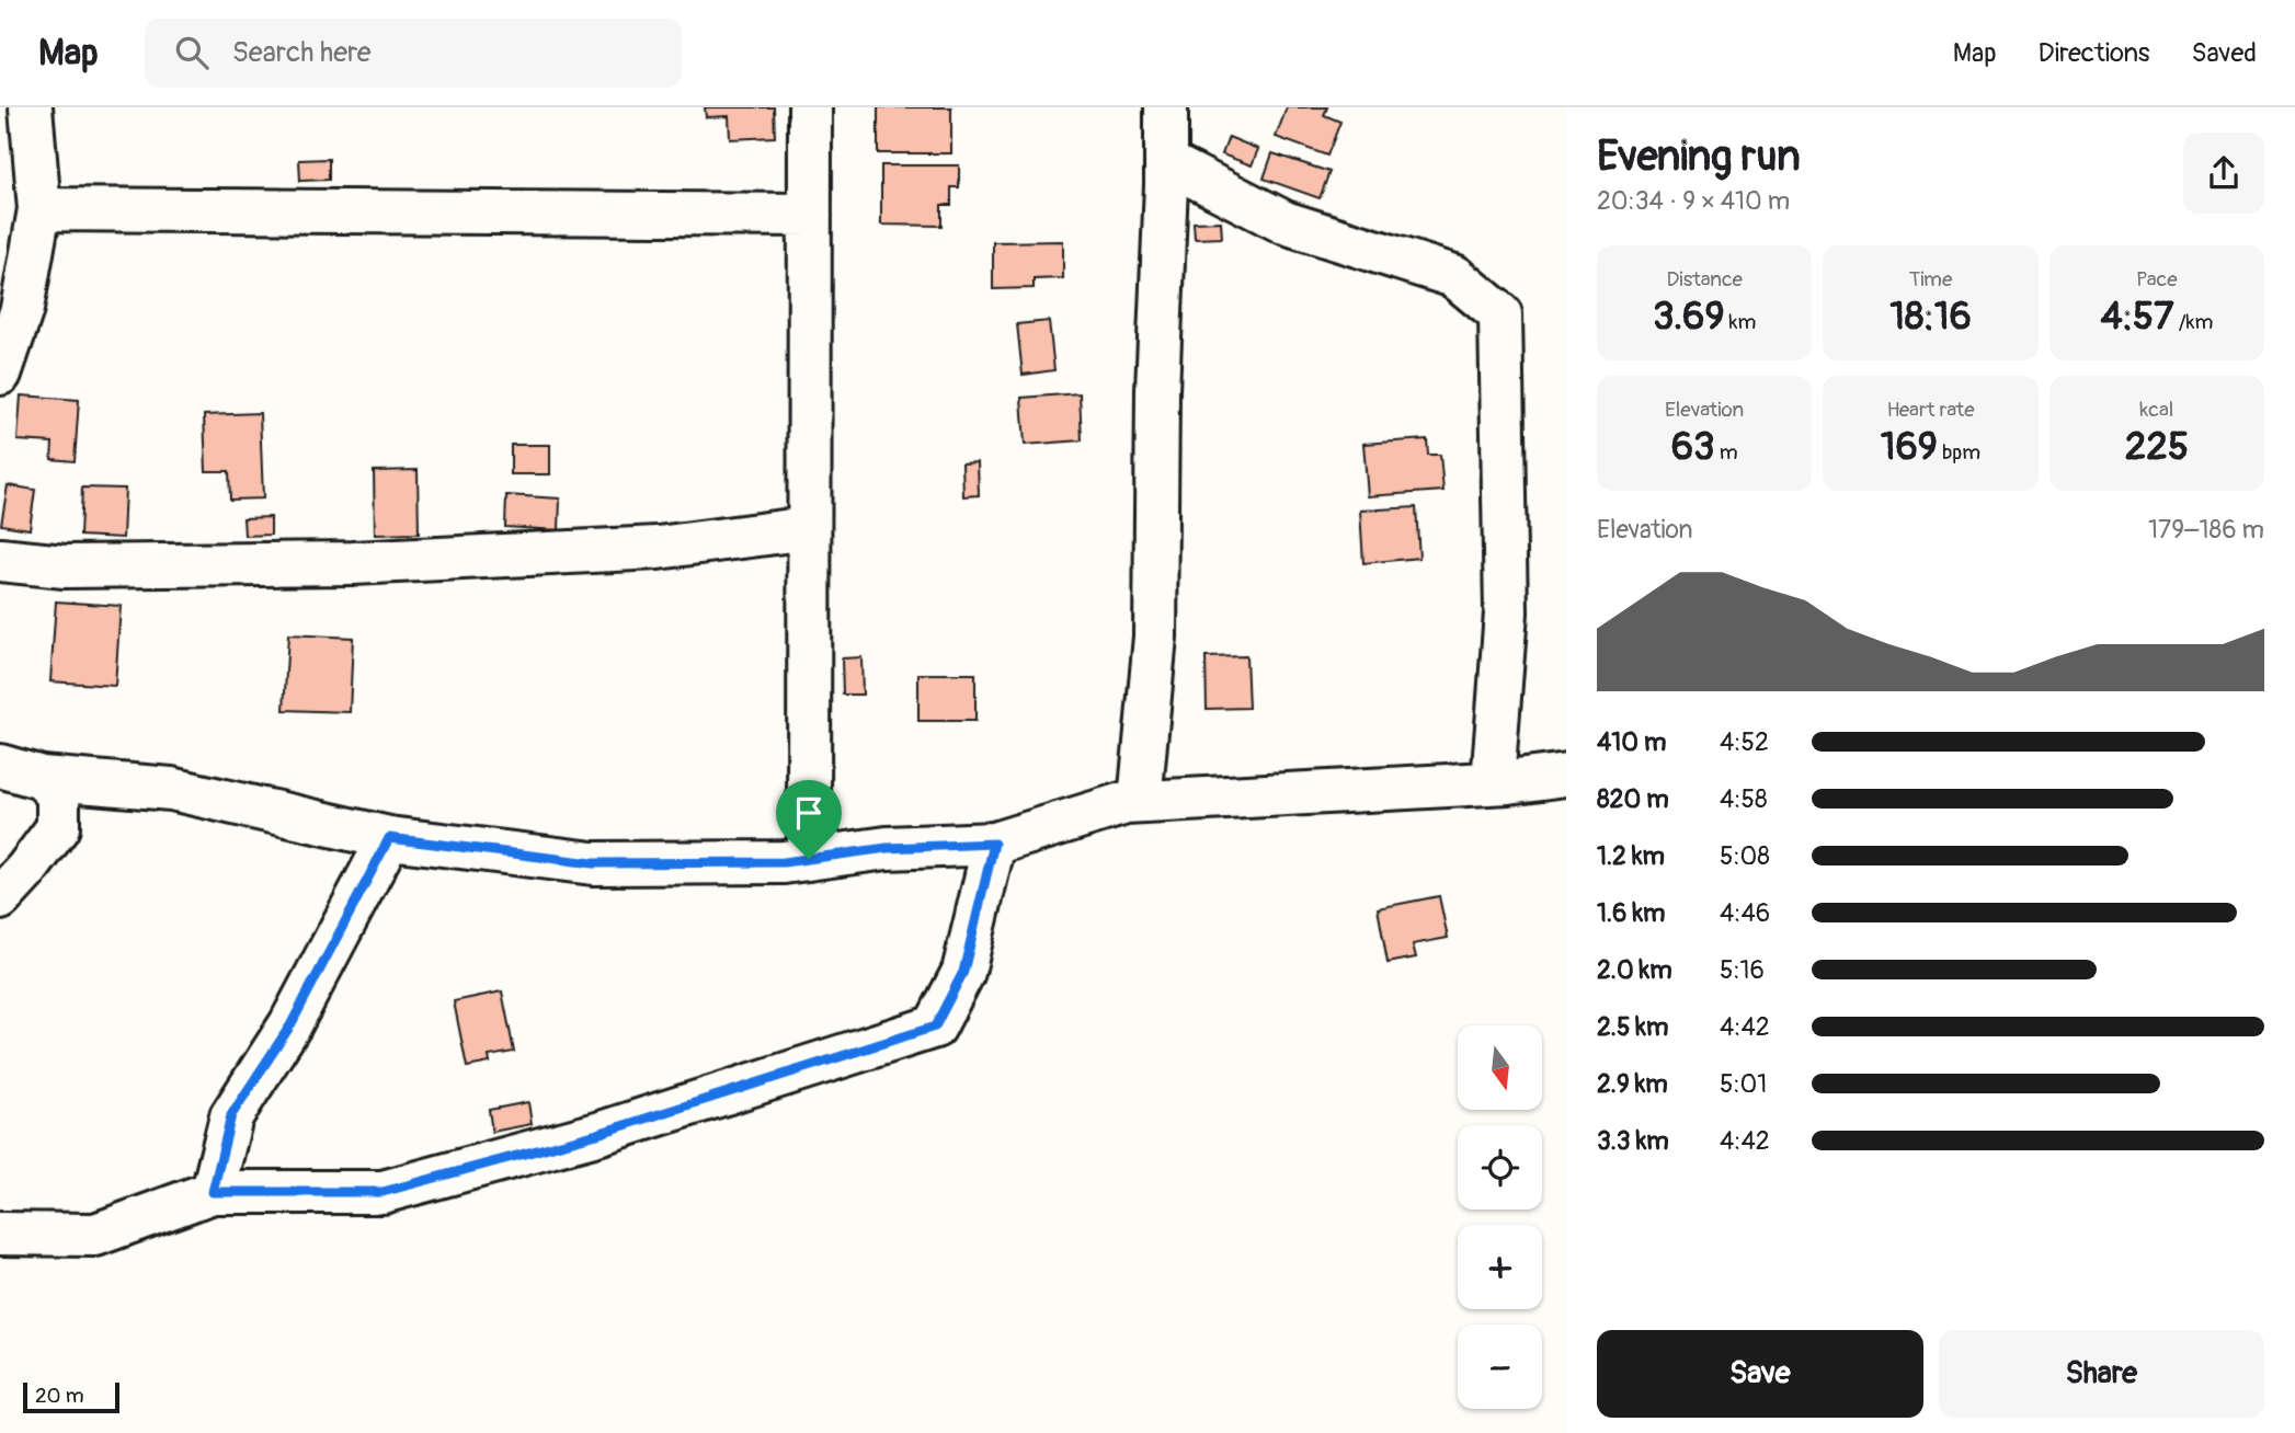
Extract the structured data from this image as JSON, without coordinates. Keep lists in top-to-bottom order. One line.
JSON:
{"scale_bar":"20 m","north":"bottom","page":{"header":"Map","search":"Search here","nav":["Map","Directions","Saved"],"heading":["Evening run","20:34 · 9 × 410 m"],"stats":[["Distance","3.69 km"],["Time","18:16"],["Pace","4:57 /km"],["Elevation","63 m"],["Heart rate","169 bpm"],["kcal","225"]],"chart":["Elevation","179–186 m"],"list":[{"name":"410 m","note":"4:52"},{"name":"820 m","note":"4:58"},{"name":"1.2 km","note":"5:08"},{"name":"1.6 km","note":"4:46"},{"name":"2.0 km","note":"5:16"},{"name":"2.5 km","note":"4:42"},{"name":"2.9 km","note":"5:01"},{"name":"3.3 km","note":"4:42"}],"map_buttons":["+","−"],"buttons":["Save","Share"],"scale":"20 m"}}
